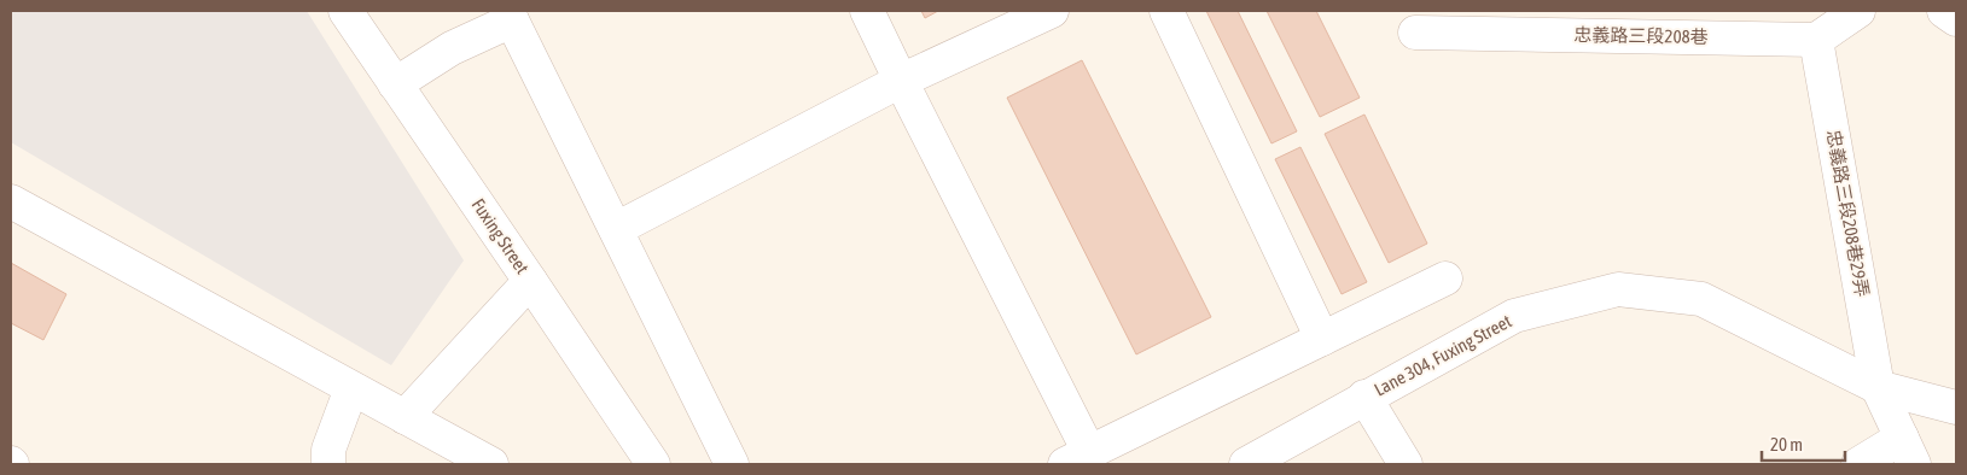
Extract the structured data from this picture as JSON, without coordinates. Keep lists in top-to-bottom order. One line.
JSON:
{"streets":{"street":["忠義路三段208巷","忠義路三段208巷29弄","Fuxing Street","Lane 304, Fuxing Street"]},"crossings":[["忠義路三段208巷","忠義路三段208巷29弄"],["忠義路三段208巷29弄","Lane 304, Fuxing Street"]],"scale_bar":"20 m"}
